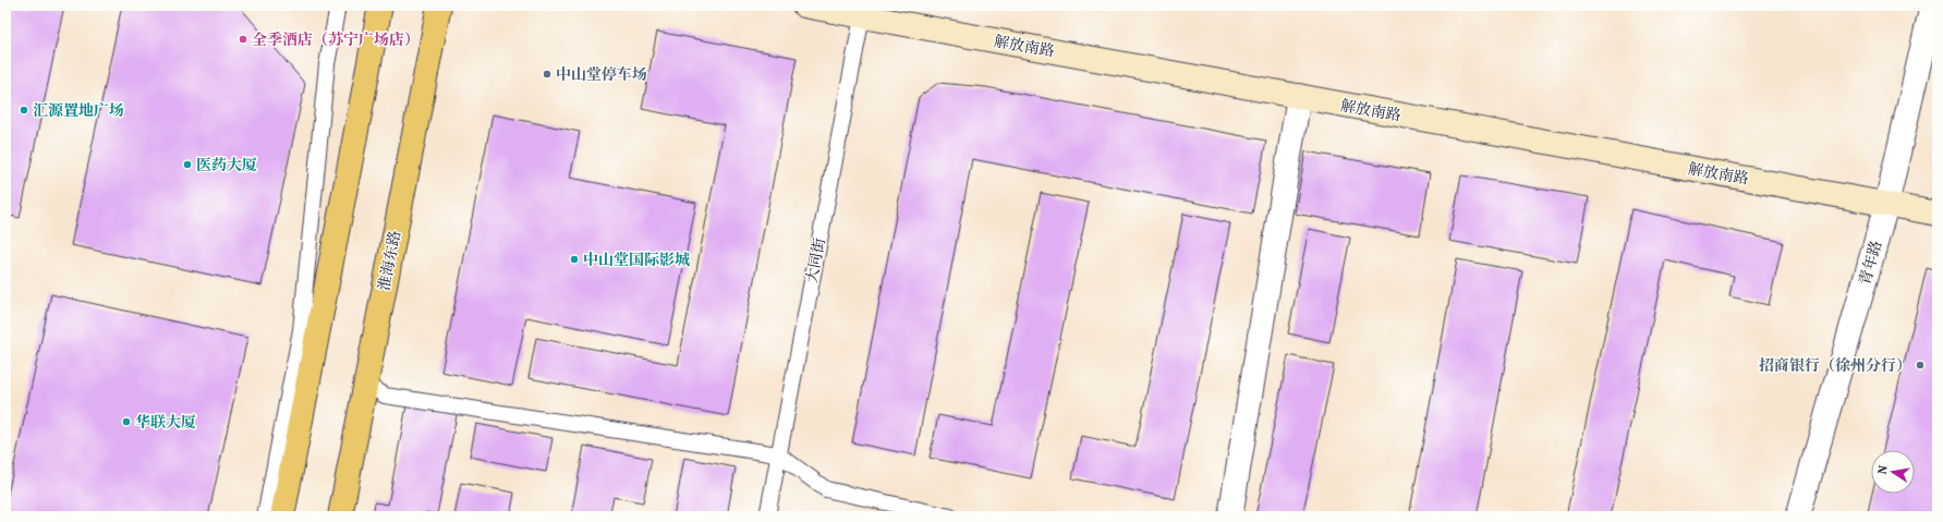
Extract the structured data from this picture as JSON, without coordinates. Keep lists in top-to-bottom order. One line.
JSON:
{"streets":{"main road":["解放南路","淮海东路"],"street":["青年路"],"lane":["大同街"]},"crossings":[["解放南路","大同街"],["解放南路","青年路"]],"places":["全季酒店（苏宁广场店）","中山堂停车场","汇源置地广场","医药大厦","中山堂国际影城","招商银行（徐州分行）","华联大厦"],"north":"left"}
